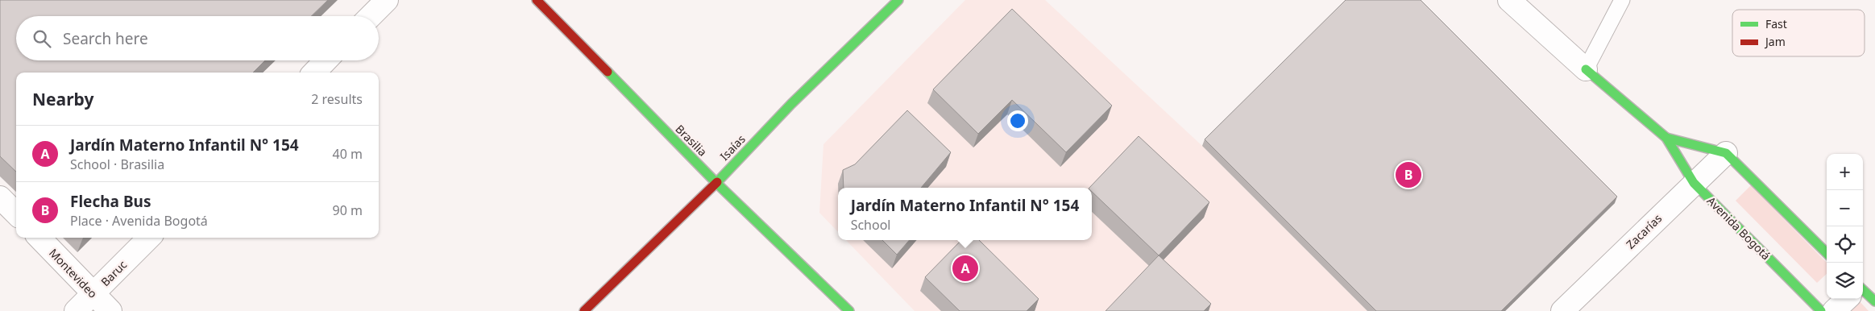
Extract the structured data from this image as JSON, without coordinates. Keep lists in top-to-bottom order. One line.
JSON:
{"streets":{"street":["Brasilia","Isaías","Avenida Bogotá","Zacarías","Montevideo","Baruc"]},"crossings":[["Brasilia","Isaías"],["Avenida Bogotá","Zacarías"],["Montevideo","Baruc"]],"legend":["Fast","Jam"],"page":{"search":"Search here","heading":["Nearby","2 results"],"list":[{"mark":"A","name":"Jardín Materno Infantil N° 154","note":"School · Brasilia","value":"40 m"},{"mark":"B","name":"Flecha Bus","note":"Place · Avenida Bogotá","value":"90 m"}],"map_buttons":["+","−"],"pins":["B","A"],"popup":["Jardín Materno Infantil N° 154","School"]}}
